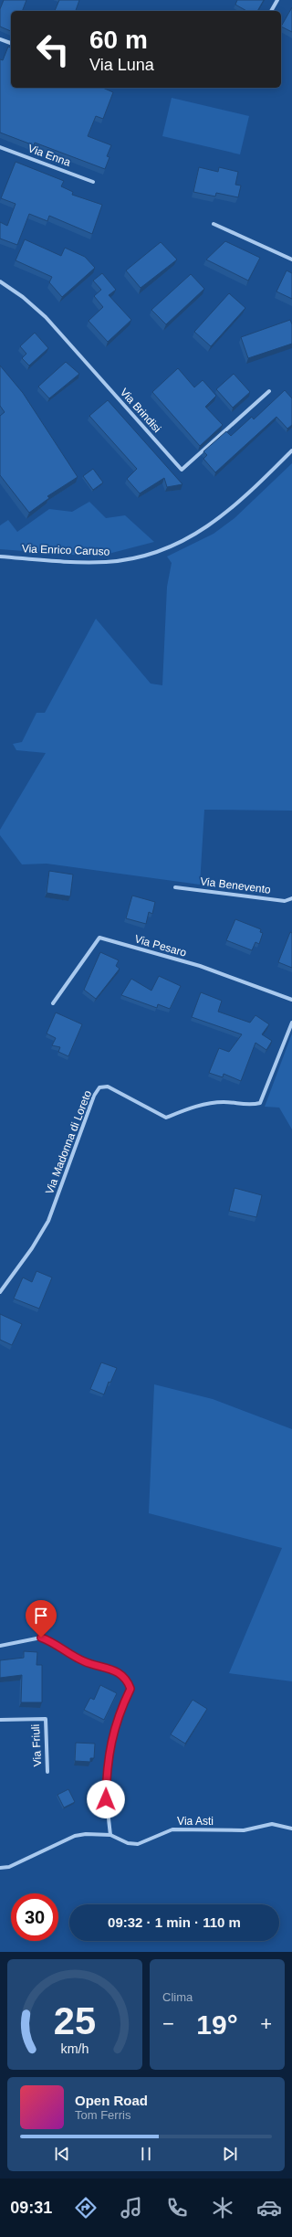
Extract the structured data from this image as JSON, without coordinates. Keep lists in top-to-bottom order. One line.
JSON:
{"streets":{"street":["Via Enna","Via Brindisi","Via Enrico Caruso","Via Benevento","Via Pesaro","Via Madonna di Loreto","Via Friuli","Via Asti"]},"page":{"turn":["60 m","Via Luna"],"limit":"30","trip":"09:32 · 1 min · 110 m","tile":"Clima","heat":["−","19°","+"],"song":["Open Road","Tom Ferris"],"tabs":"09:31","gauge":["25","km/h"]}}
